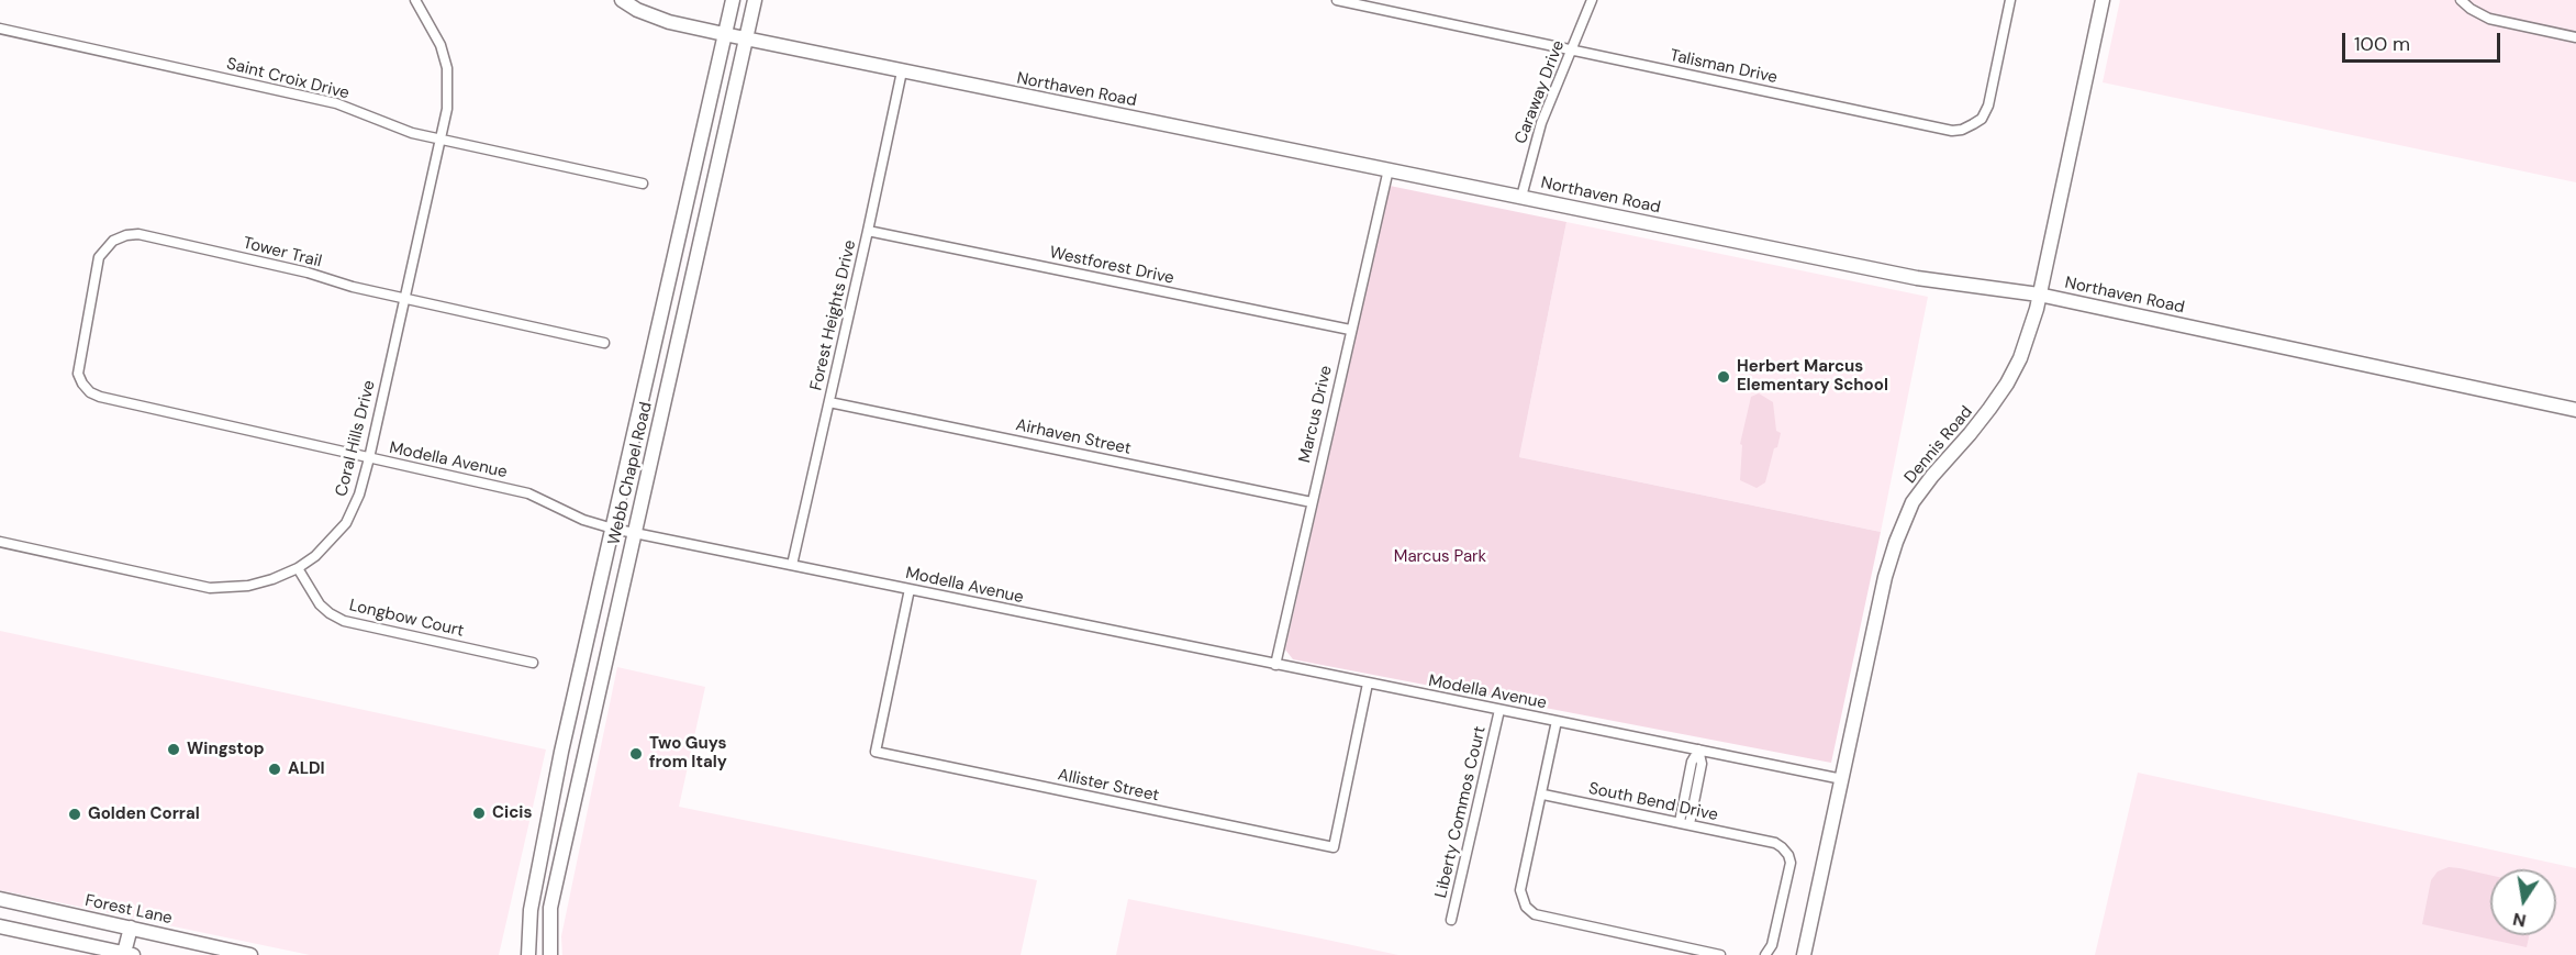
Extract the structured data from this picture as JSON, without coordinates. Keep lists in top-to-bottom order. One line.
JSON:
{"streets":{"street":["Talisman Drive","Saint Croix Drive","Northaven Road","Caraway Drive","Tower Trail","Westforest Drive","Forest Heights Drive","Marcus Drive","Airhaven Street","Coral Hills Drive","Dennis Road","Modella Avenue","Webb Chapel Road","Longbow Court","Allister Street","South Bend Drive","Liberty Commos Court","Forest Lane"]},"crossings":[["Talisman Drive","Caraway Drive"],["Saint Croix Drive","Coral Hills Drive"],["Northaven Road","Caraway Drive"],["Northaven Road","Forest Heights Drive"],["Northaven Road","Marcus Drive"],["Northaven Road","Dennis Road"],["Northaven Road","Webb Chapel Road"],["Tower Trail","Coral Hills Drive"],["Tower Trail","Modella Avenue"],["Westforest Drive","Forest Heights Drive"],["Westforest Drive","Marcus Drive"],["Forest Heights Drive","Airhaven Street"],["Forest Heights Drive","Modella Avenue"],["Marcus Drive","Airhaven Street"],["Marcus Drive","Modella Avenue"],["Coral Hills Drive","Modella Avenue"],["Coral Hills Drive","Longbow Court"],["Dennis Road","Modella Avenue"],["Modella Avenue","Webb Chapel Road"],["Modella Avenue","Allister Street"],["Modella Avenue","Liberty Commos Court"]],"parks":["Marcus Park"],"places":["Herbert Marcus Elementary School","Wingstop","Two Guys from Italy","ALDI","Cicis","Golden Corral"],"scale_bar":"100 m","north":"bottom"}
